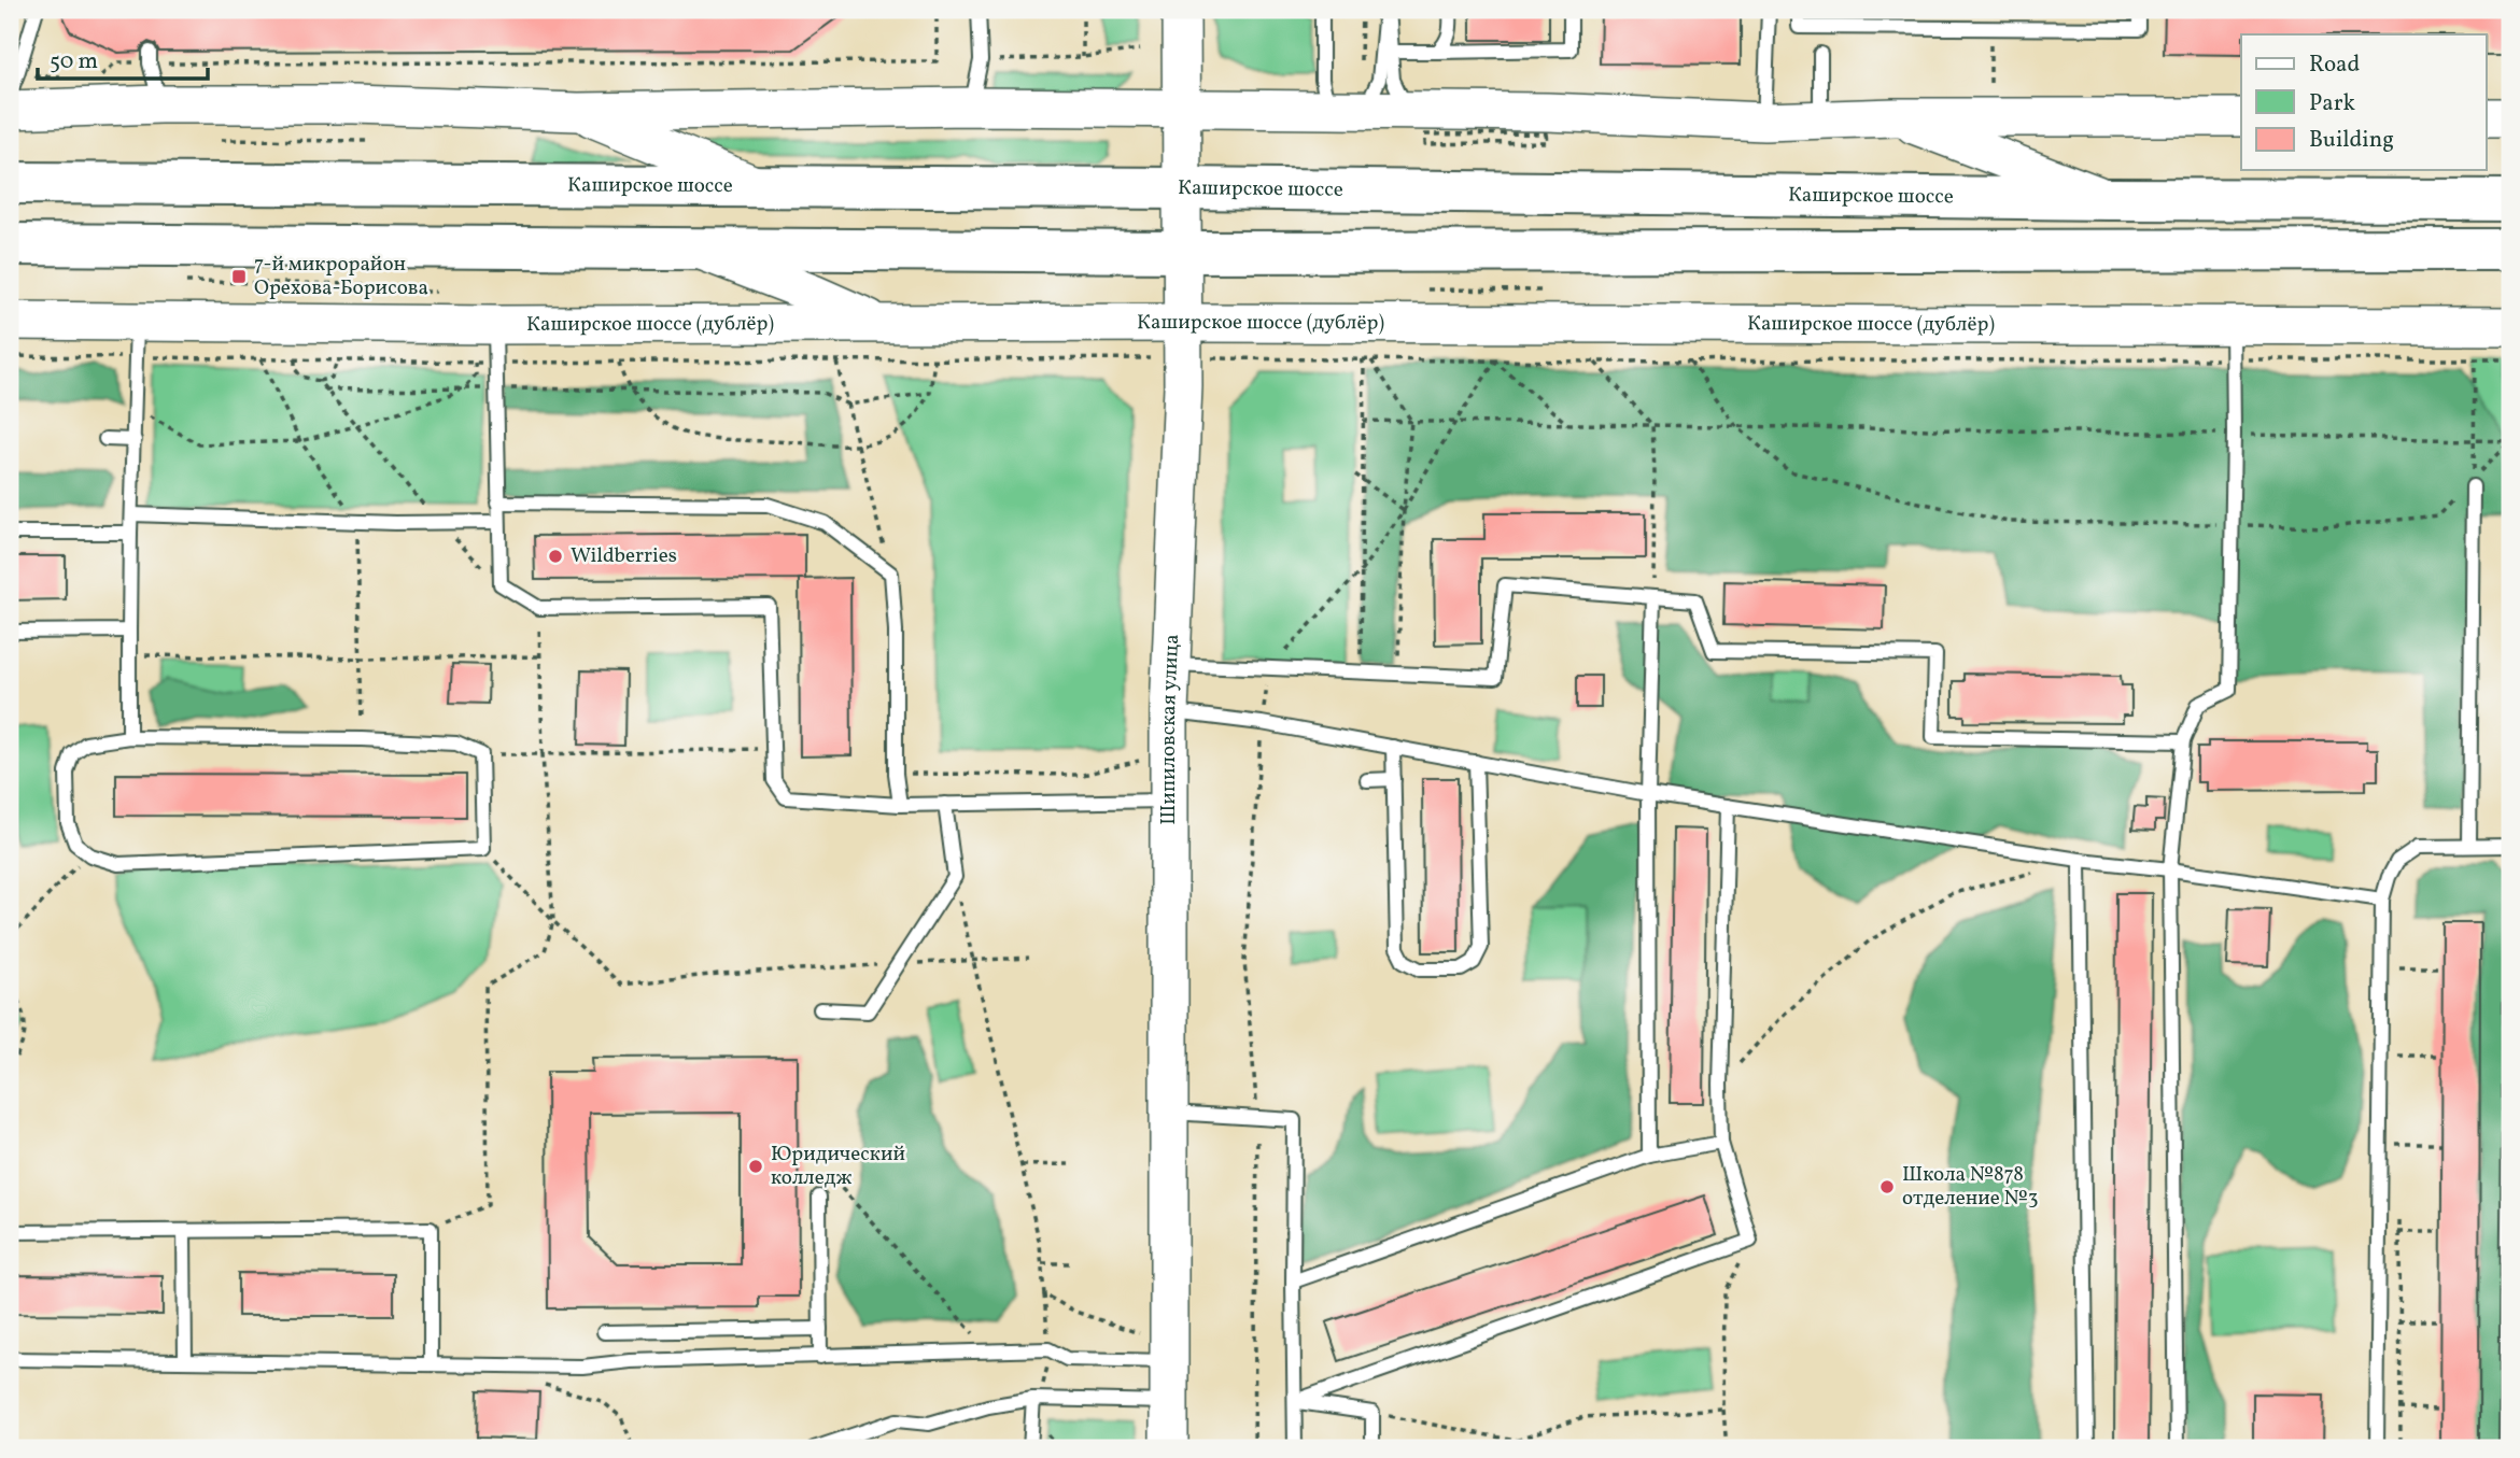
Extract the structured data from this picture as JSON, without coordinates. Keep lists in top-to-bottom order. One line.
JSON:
{"streets":{"main road":["Каширское шоссе","Каширское шоссе (дублёр)","Шипиловская улица"]},"crossings":[["Каширское шоссе","Шипиловская улица"],["Каширское шоссе (дублёр)","Шипиловская улица"]],"places":{"transit":["7-й микрорайон Орехова-Борисова"],"other":["Wildberries","Юридический колледж","Школа №878 отделение №3"]},"legend":["Road","Park","Building"],"scale_bar":"50 m"}
